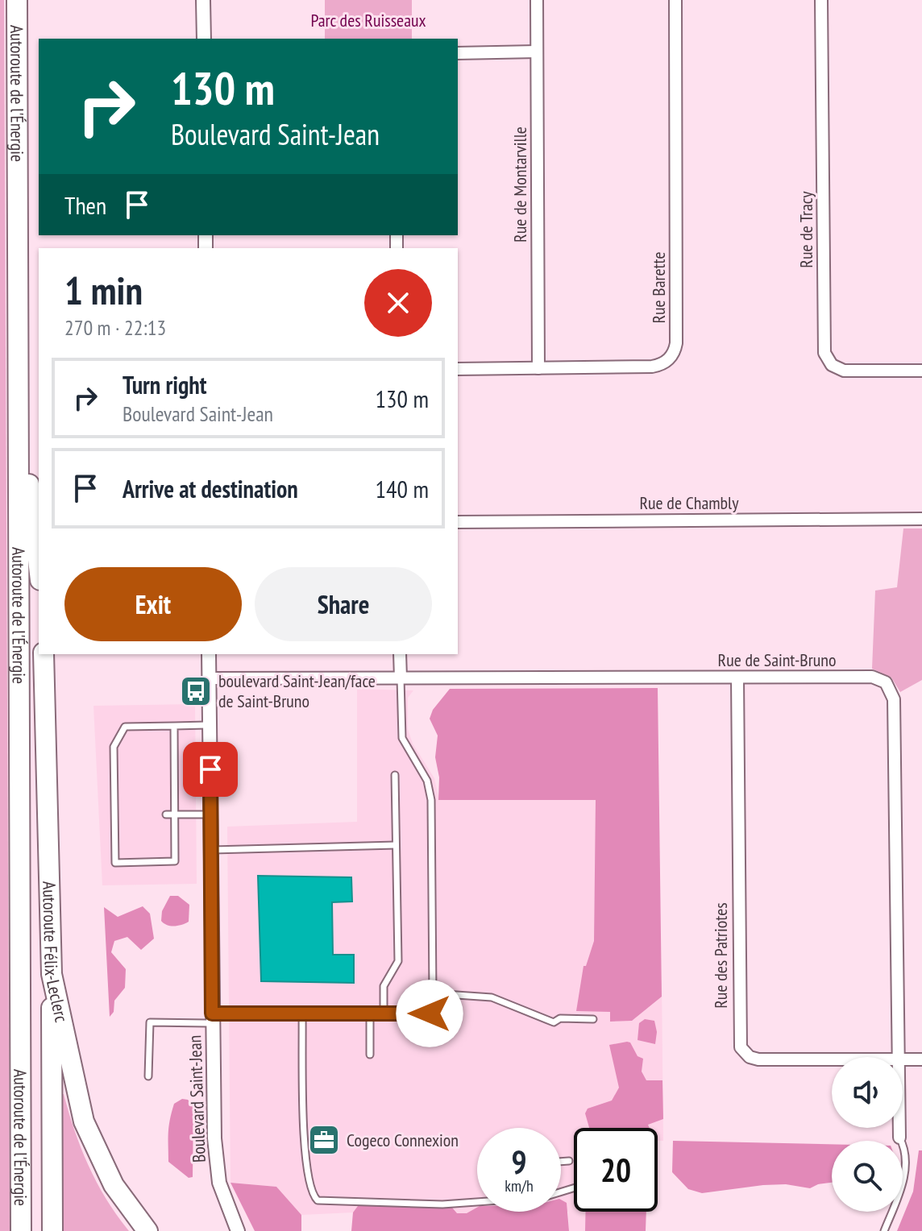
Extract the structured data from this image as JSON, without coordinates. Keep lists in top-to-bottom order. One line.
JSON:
{"streets":{"highway":["Autoroute de l'Énergie","Autoroute Félix-Leclerc"],"street":["Rue de Montarville","Rue de Tracy","Rue Barette","Rue de Chambly","Rue de Saint-Bruno","Rue des Patriotes","Boulevard Saint-Jean"]},"crossings":[["Rue de Montarville","Rue Barette"],["Rue de Saint-Bruno","Rue des Patriotes"],["Rue de Saint-Bruno","Boulevard Saint-Jean"]],"parks":["Parc des Ruisseaux"],"places":{"bus stop":["boulevard Saint-Jean/face de Saint-Bruno"],"office":["Cogeco Connexion"]},"page":{"turn":["130 m","Boulevard Saint-Jean"],"then":"Then","heading":["1 min","270 m · 22:13"],"list":[{"name":"Turn right","note":"Boulevard Saint-Jean","value":"130 m"},{"name":"Arrive at destination","value":"140 m"}],"buttons":["Exit","Share"],"speed":"9 km/h","limit":"20"}}
